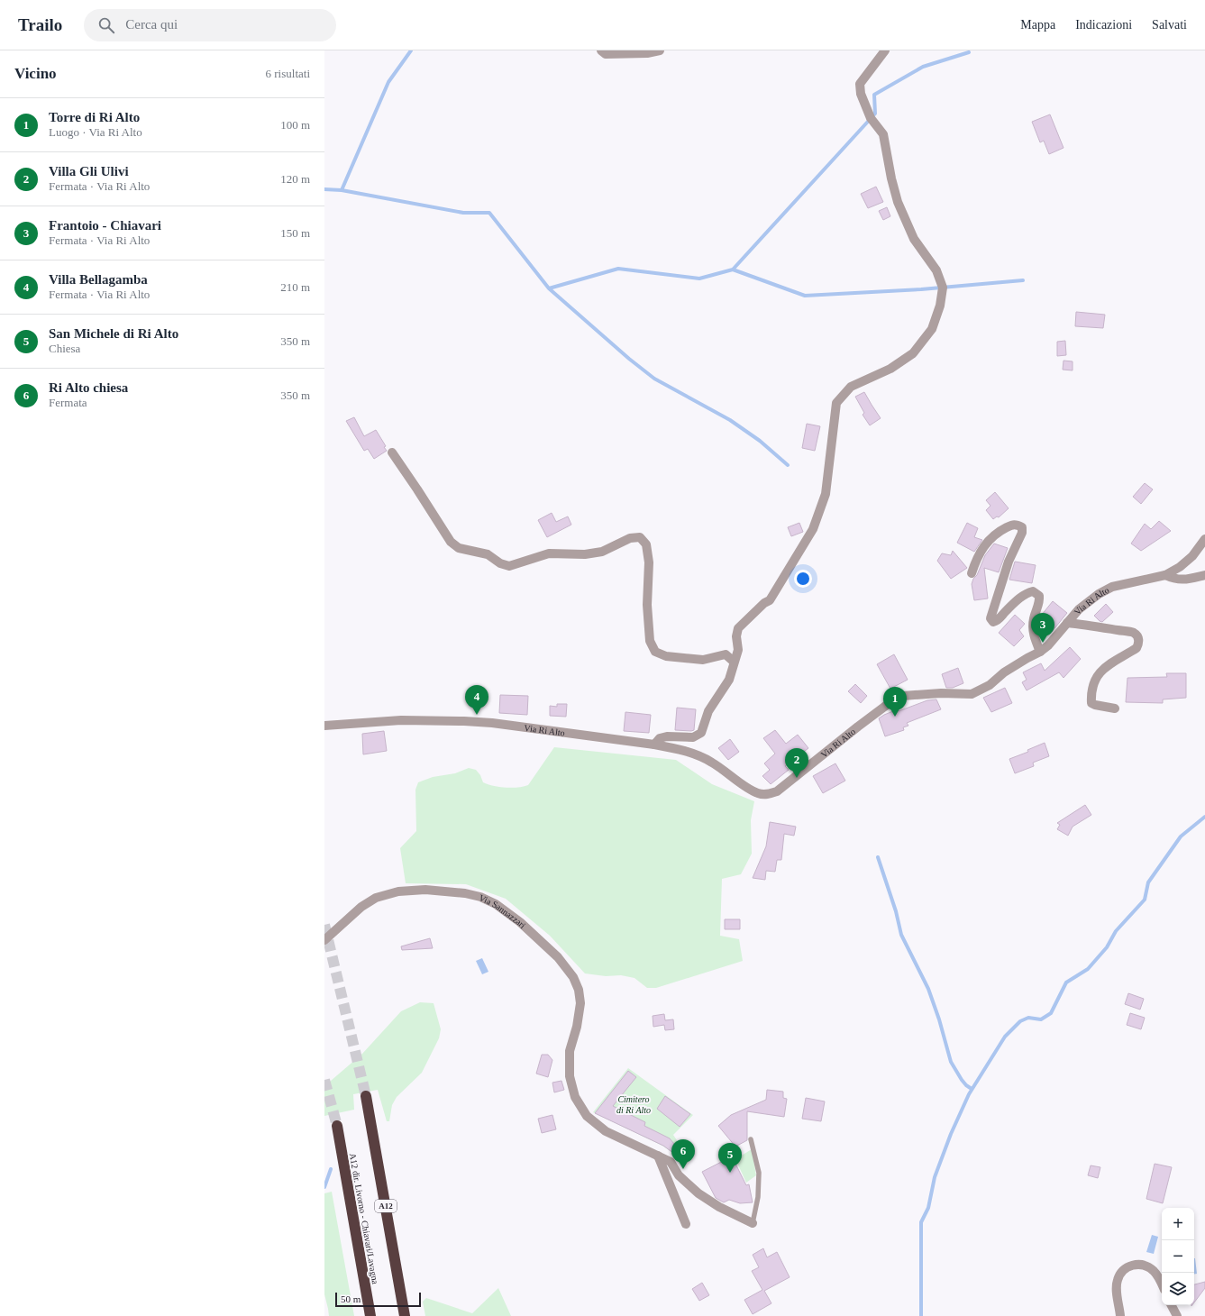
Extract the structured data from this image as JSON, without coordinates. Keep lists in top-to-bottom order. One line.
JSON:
{"streets":{"highway":["A12","A12 dir. Livorno - Chiavari/Lavagna"],"street":["Via Ri Alto","Via Sannazzari"]},"parks":["Cimitero di Ri Alto"],"scale_bar":"50 m","page":{"header":"Trailo","search":"Cerca qui","nav":["Mappa","Indicazioni","Salvati"],"heading":["Vicino","6 risultati"],"list":[{"mark":"1","name":"Torre di Ri Alto","note":"Luogo · Via Ri Alto","value":"100 m"},{"mark":"2","name":"Villa Gli Ulivi","note":"Fermata · Via Ri Alto","value":"120 m"},{"mark":"3","name":"Frantoio - Chiavari","note":"Fermata · Via Ri Alto","value":"150 m"},{"mark":"4","name":"Villa Bellagamba","note":"Fermata · Via Ri Alto","value":"210 m"},{"mark":"5","name":"San Michele di Ri Alto","note":"Chiesa","value":"350 m"},{"mark":"6","name":"Ri Alto chiesa","note":"Fermata","value":"350 m"}],"pins":["3","4","1","2","6","5"],"map_buttons":["+","−"],"scale":"50 m"}}
